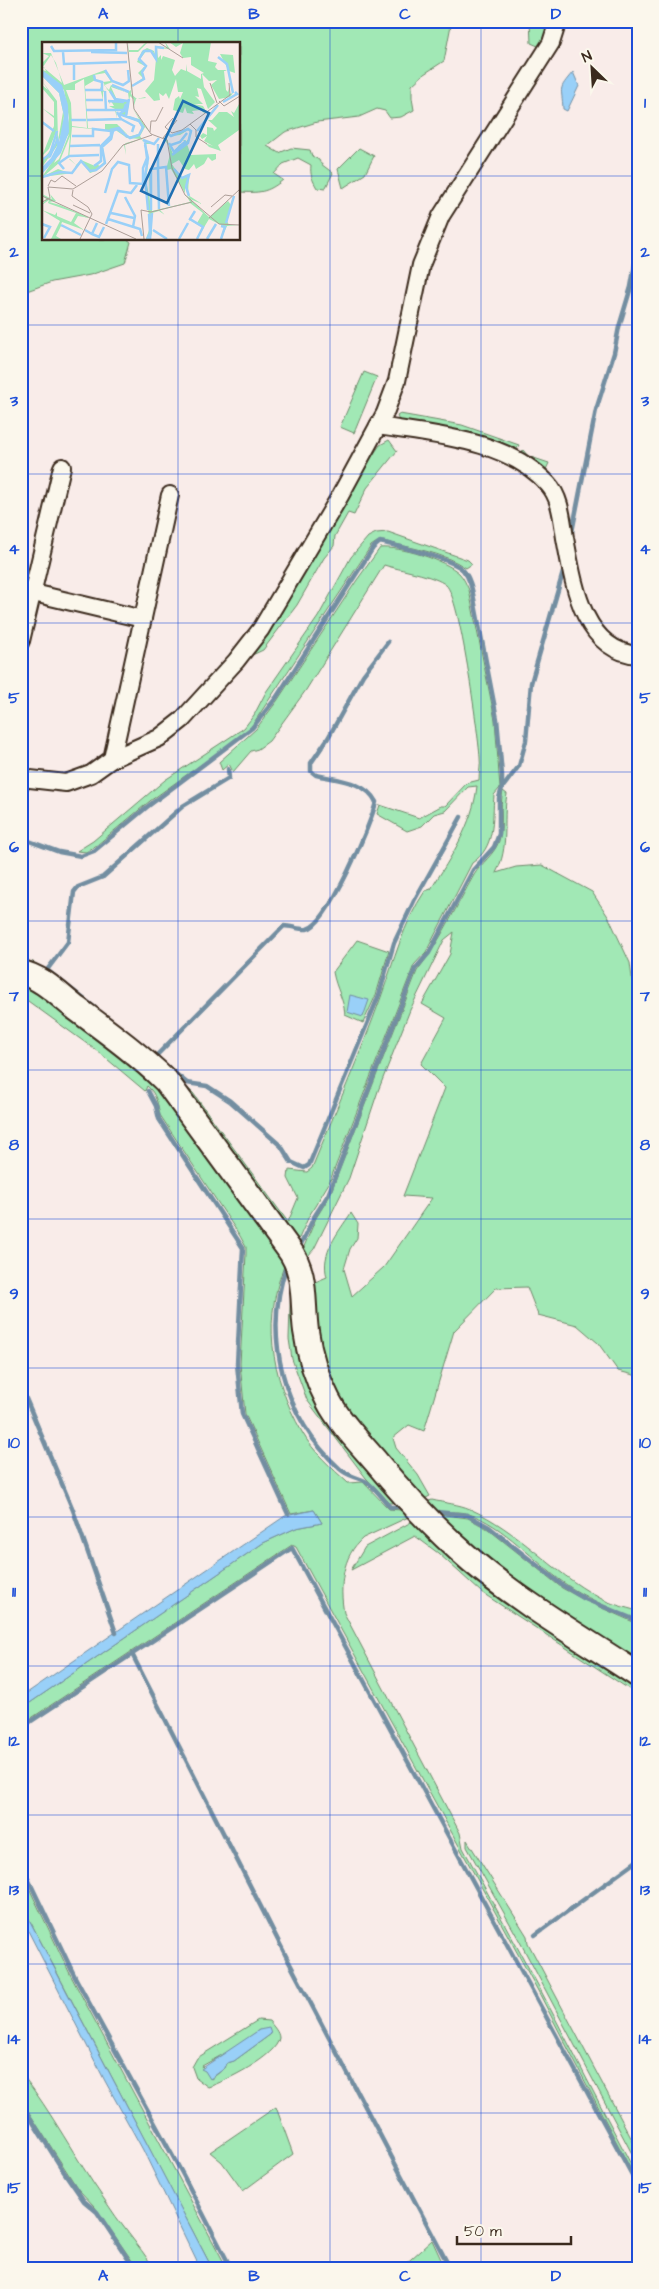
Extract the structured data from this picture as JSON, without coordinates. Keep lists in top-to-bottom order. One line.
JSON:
{"scale_bar":"50 m","north":"top left","grid":{"columns":["A","B","C","D"],"rows":["1","2","3","4","5","6","7","8","9","10","11","12","13","14","15"]}}
